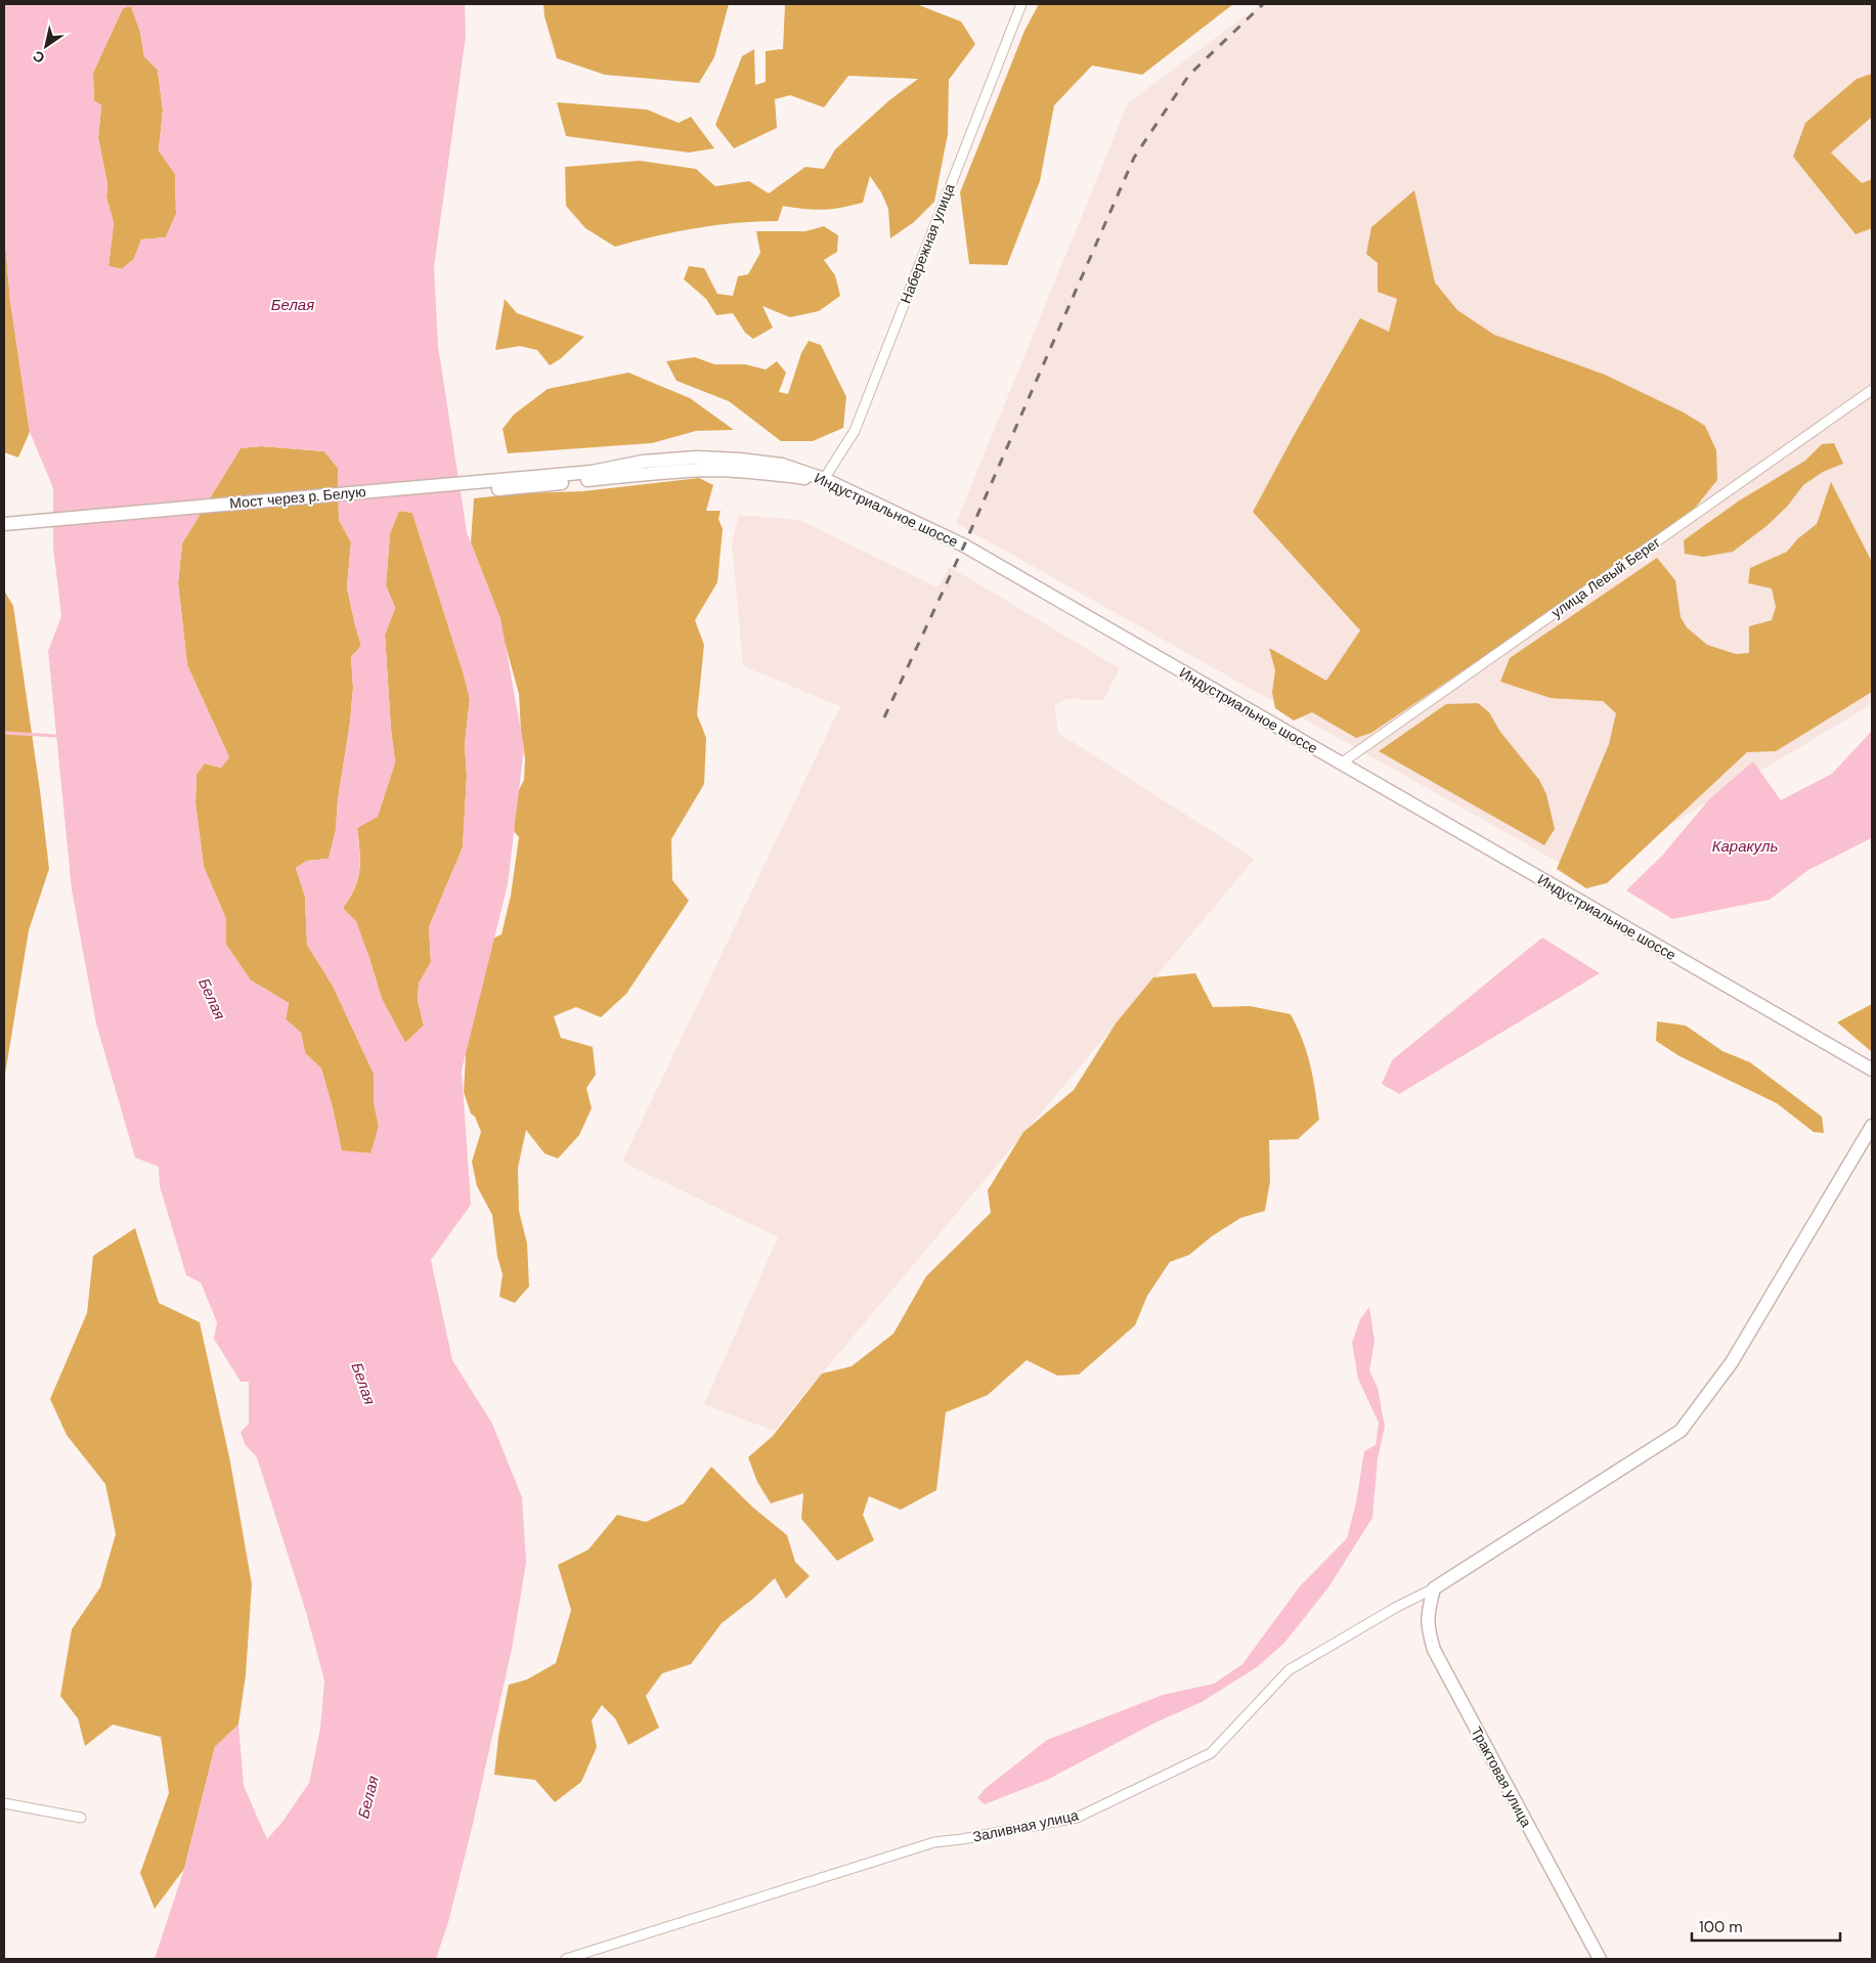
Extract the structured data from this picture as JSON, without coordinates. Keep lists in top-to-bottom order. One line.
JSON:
{"streets":{"main road":["Мост через р. Белую","Индустриальное шоссе","Трактовая улица"],"street":["Набережная улица","улица Левый Берег","Заливная улица"]},"crossings":[["Набережная улица","Индустриальное шоссе"],["Мост через р. Белую","Индустриальное шоссе"],["Индустриальное шоссе","улица Левый Берег"],["Трактовая улица","Заливная улица"]],"water":["Белая","Каракуль"],"scale_bar":"100 m","north":"bottom left"}
